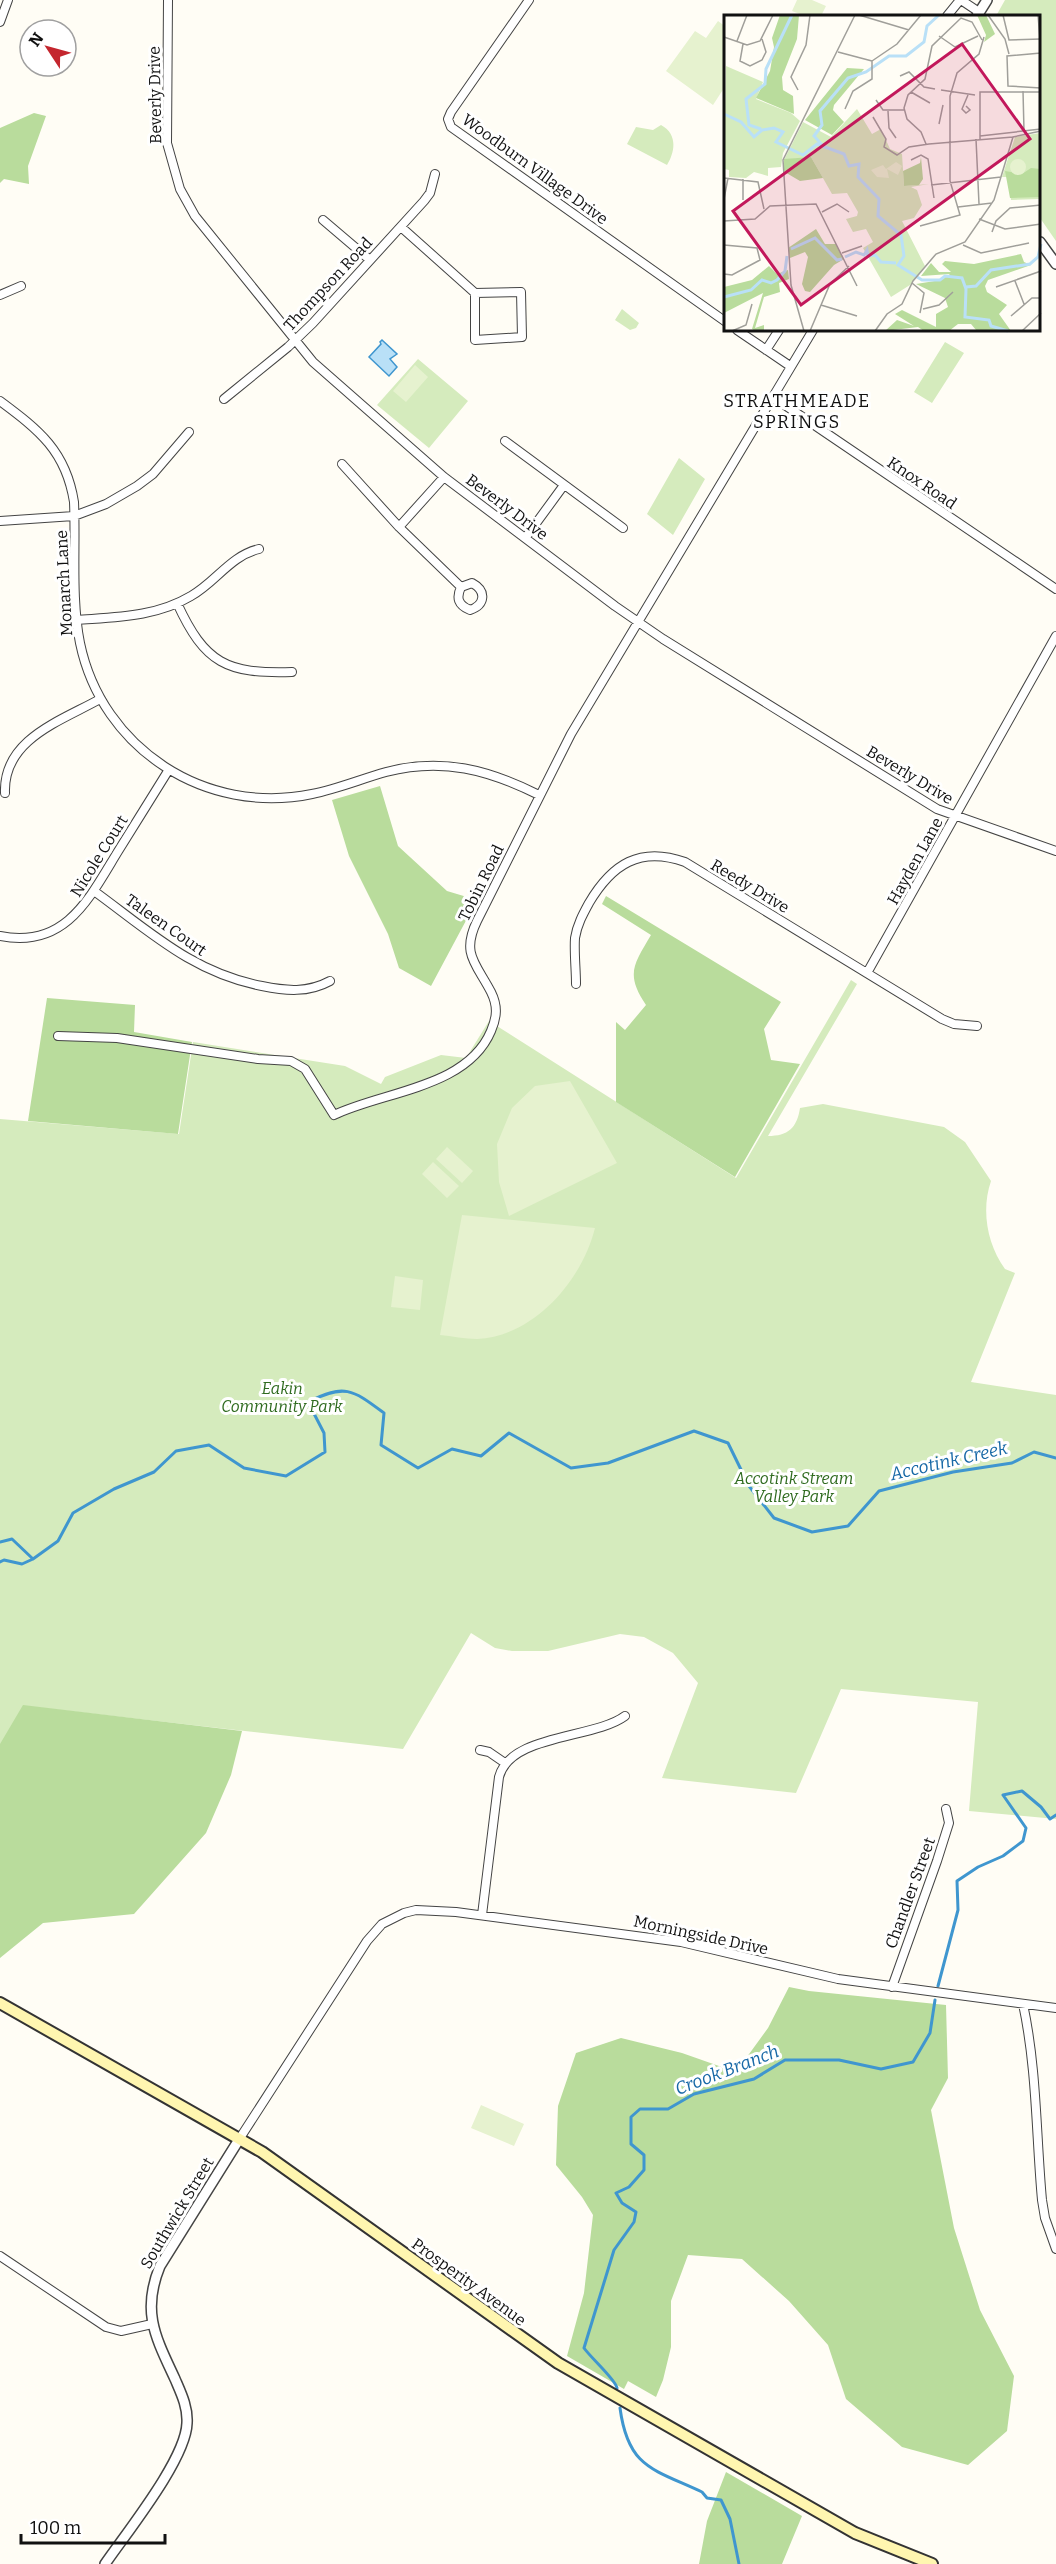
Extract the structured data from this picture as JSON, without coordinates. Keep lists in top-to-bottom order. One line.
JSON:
{"streets":{"main road":["Prosperity Avenue"],"street":["Beverly Drive","Woodburn Village Drive","Thompson Road","Knox Road","Monarch Lane","Nicole Court","Hayden Lane","Tobin Road","Reedy Drive","Taleen Court","Chandler Street","Morningside Drive","Southwick Street"]},"crossings":[["Beverly Drive","Thompson Road"],["Beverly Drive","Hayden Lane"],["Beverly Drive","Tobin Road"],["Knox Road","Tobin Road"],["Monarch Lane","Nicole Court"],["Monarch Lane","Tobin Road"],["Nicole Court","Taleen Court"],["Hayden Lane","Reedy Drive"],["Chandler Street","Morningside Drive"],["Morningside Drive","Southwick Street"],["Morningside Drive","Prosperity Avenue"],["Southwick Street","Prosperity Avenue"]],"districts":["STRATHMEADE SPRINGS"],"water":["Accotink Creek","Crook Branch"],"parks":["Eakin Community Park","Accotink Stream Valley Park"],"scale_bar":"100 m","north":"top left"}
